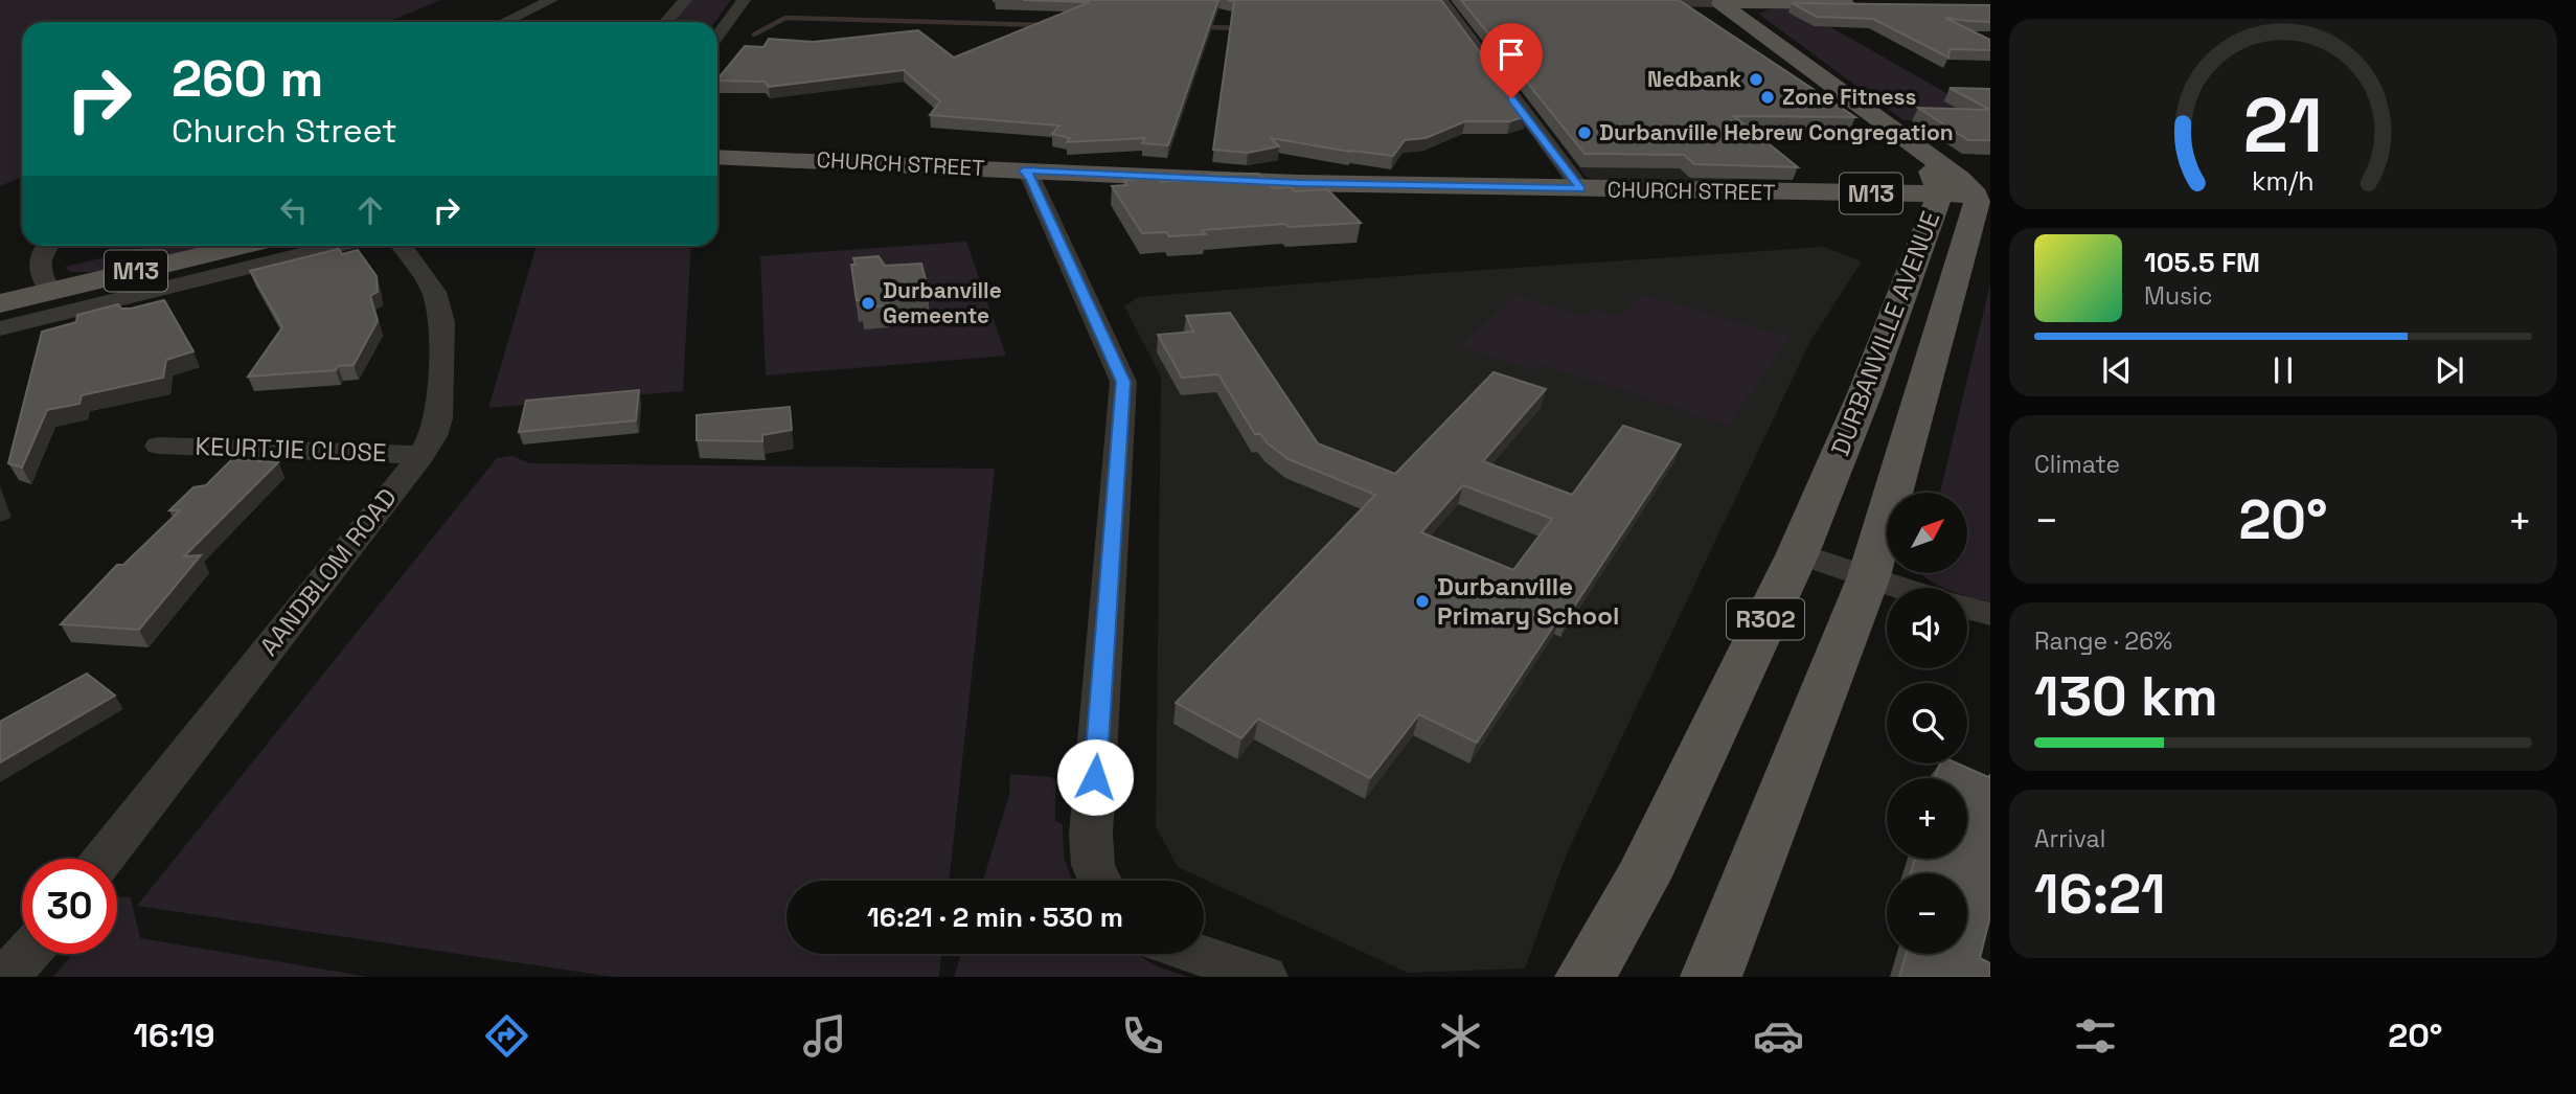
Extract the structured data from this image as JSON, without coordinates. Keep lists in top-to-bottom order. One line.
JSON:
{"streets":{"main road":["CHURCH STREET","M13","DURBANVILLE AVENUE","R302"],"street":["KEURTJIE CLOSE","AANDBLOM ROAD"]},"crossings":[["CHURCH STREET","DURBANVILLE AVENUE"],["KEURTJIE CLOSE","AANDBLOM ROAD"]],"places":["Nedbank","Zone Fitness","Durbanville Hebrew Congregation","Durbanville Gemeente","Durbanville Primary School"],"north":"top right","page":{"turn":["260 m","Church Street"],"song":["105.5 FM","Music"],"tile":["Climate",["Range · 26%","130 km"],["Arrival","16:21"]],"heat":["−","20°","+"],"map_buttons":["+","−"],"limit":"30","trip":"16:21 · 2 min · 530 m","tabs":["16:19","20°"],"gauge":["21","km/h"]}}
